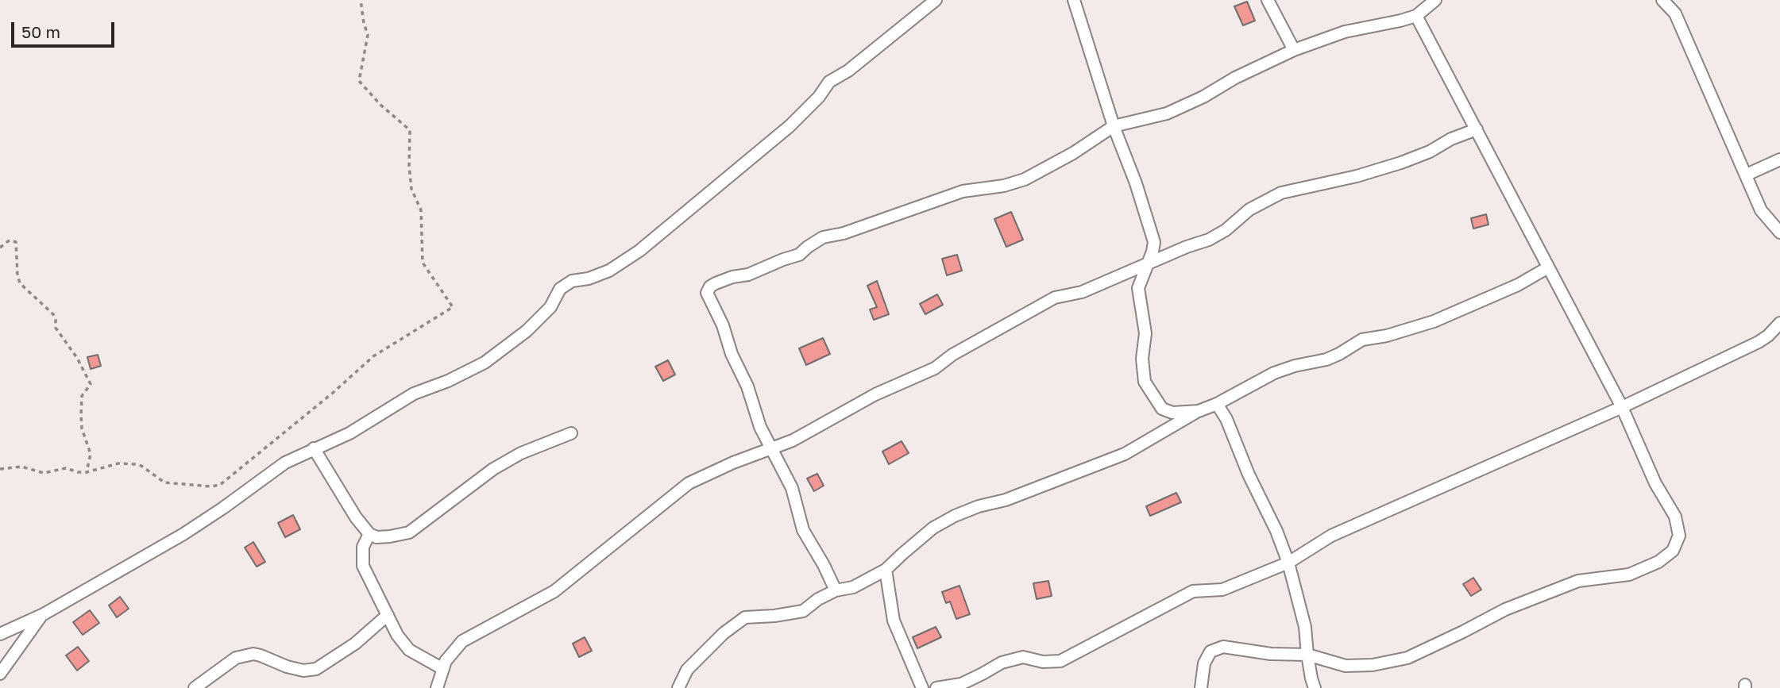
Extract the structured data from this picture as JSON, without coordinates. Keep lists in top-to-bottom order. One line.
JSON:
{"scale_bar":"50 m"}
